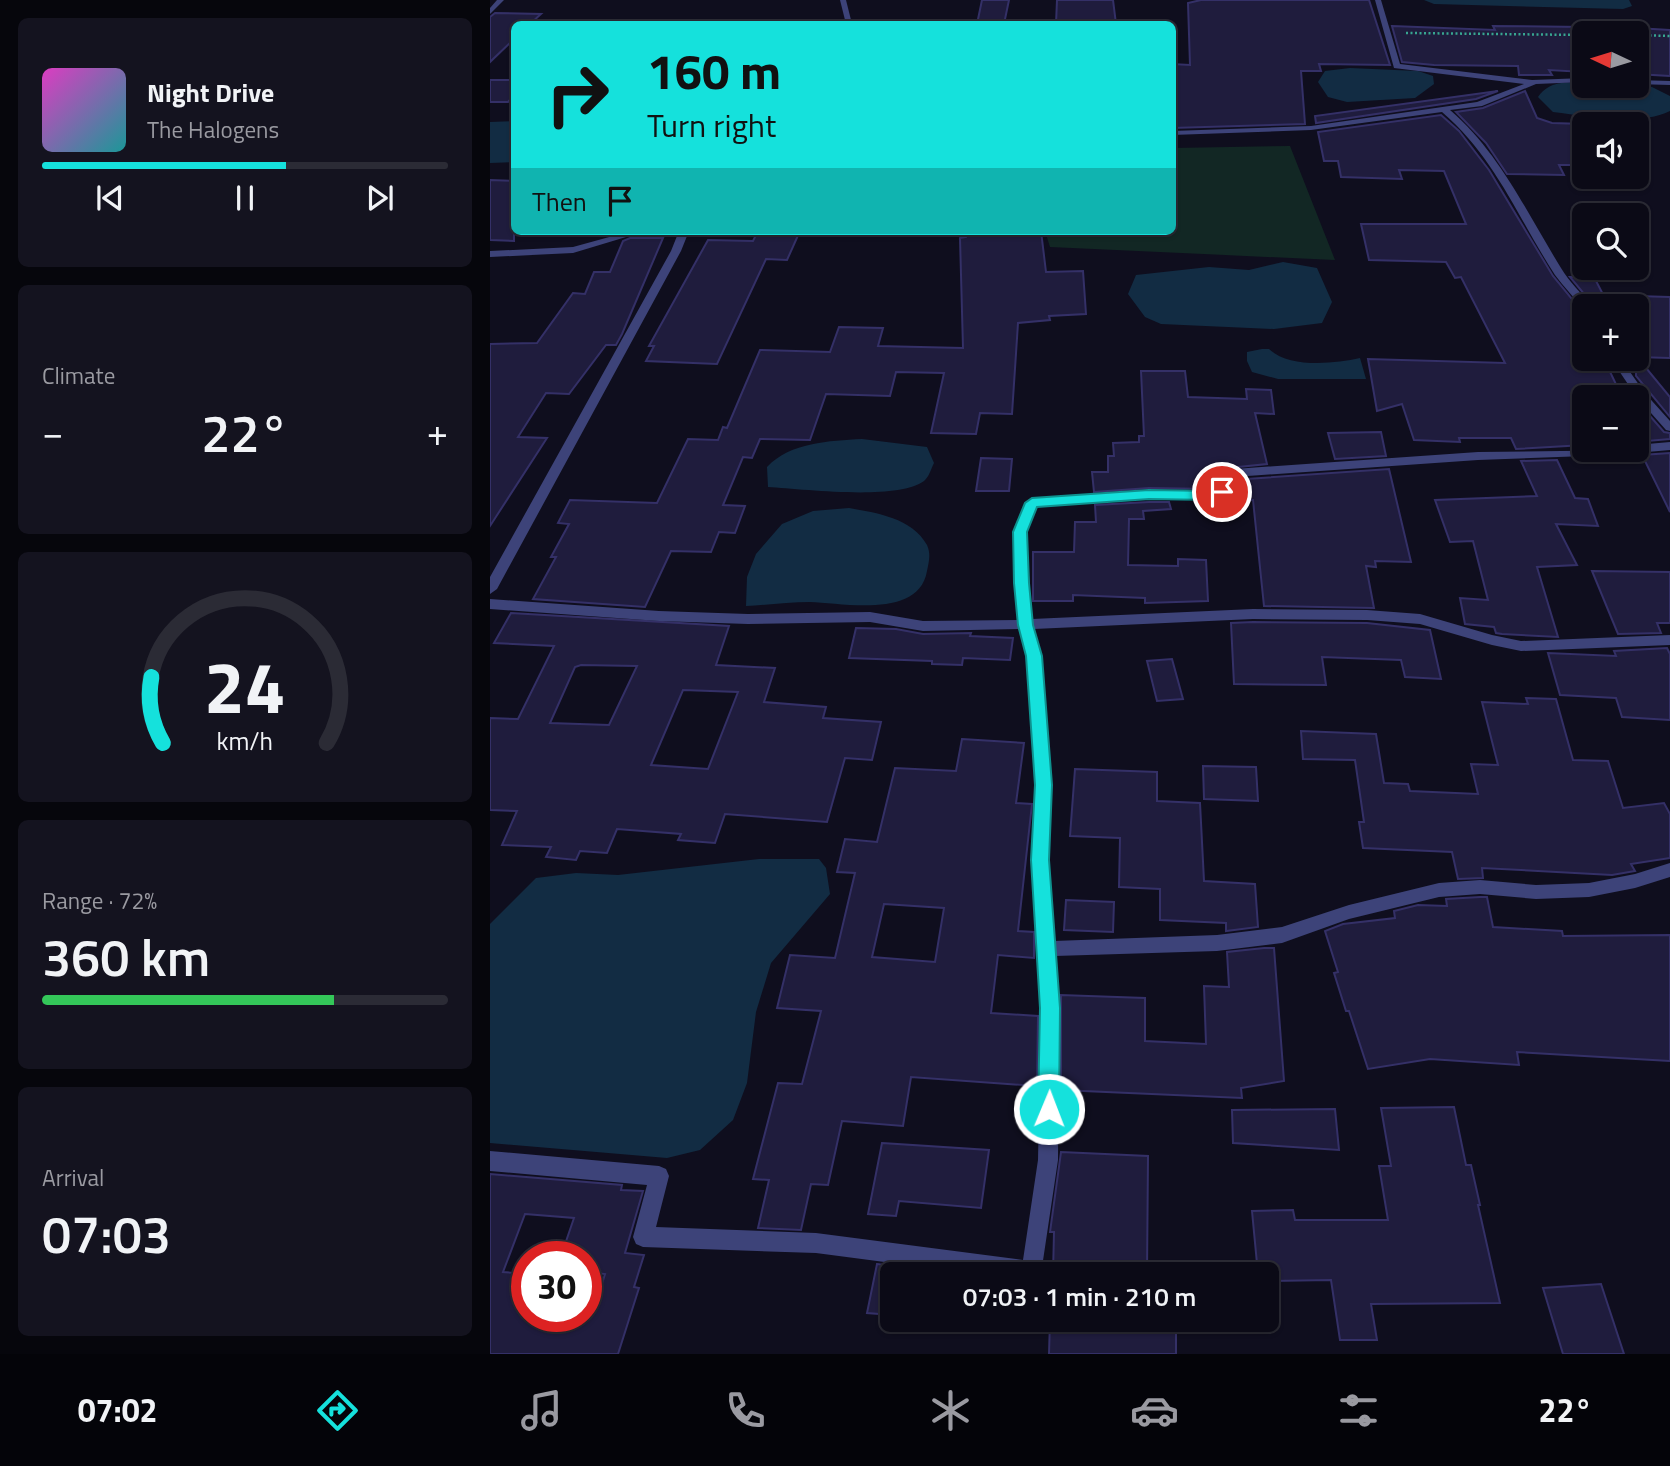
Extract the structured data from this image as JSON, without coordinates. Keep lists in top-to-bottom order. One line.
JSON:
{"north":"left","page":{"map_buttons":["+","−"],"turn":["160 m","Turn right"],"song":["Night Drive","The Halogens"],"then":"Then","tile":["Climate",["Range · 72%","360 km"],["Arrival","07:03"]],"heat":["−","22°","+"],"limit":"30","trip":"07:03 · 1 min · 210 m","tabs":["07:02","22°"],"gauge":["24","km/h"]}}
